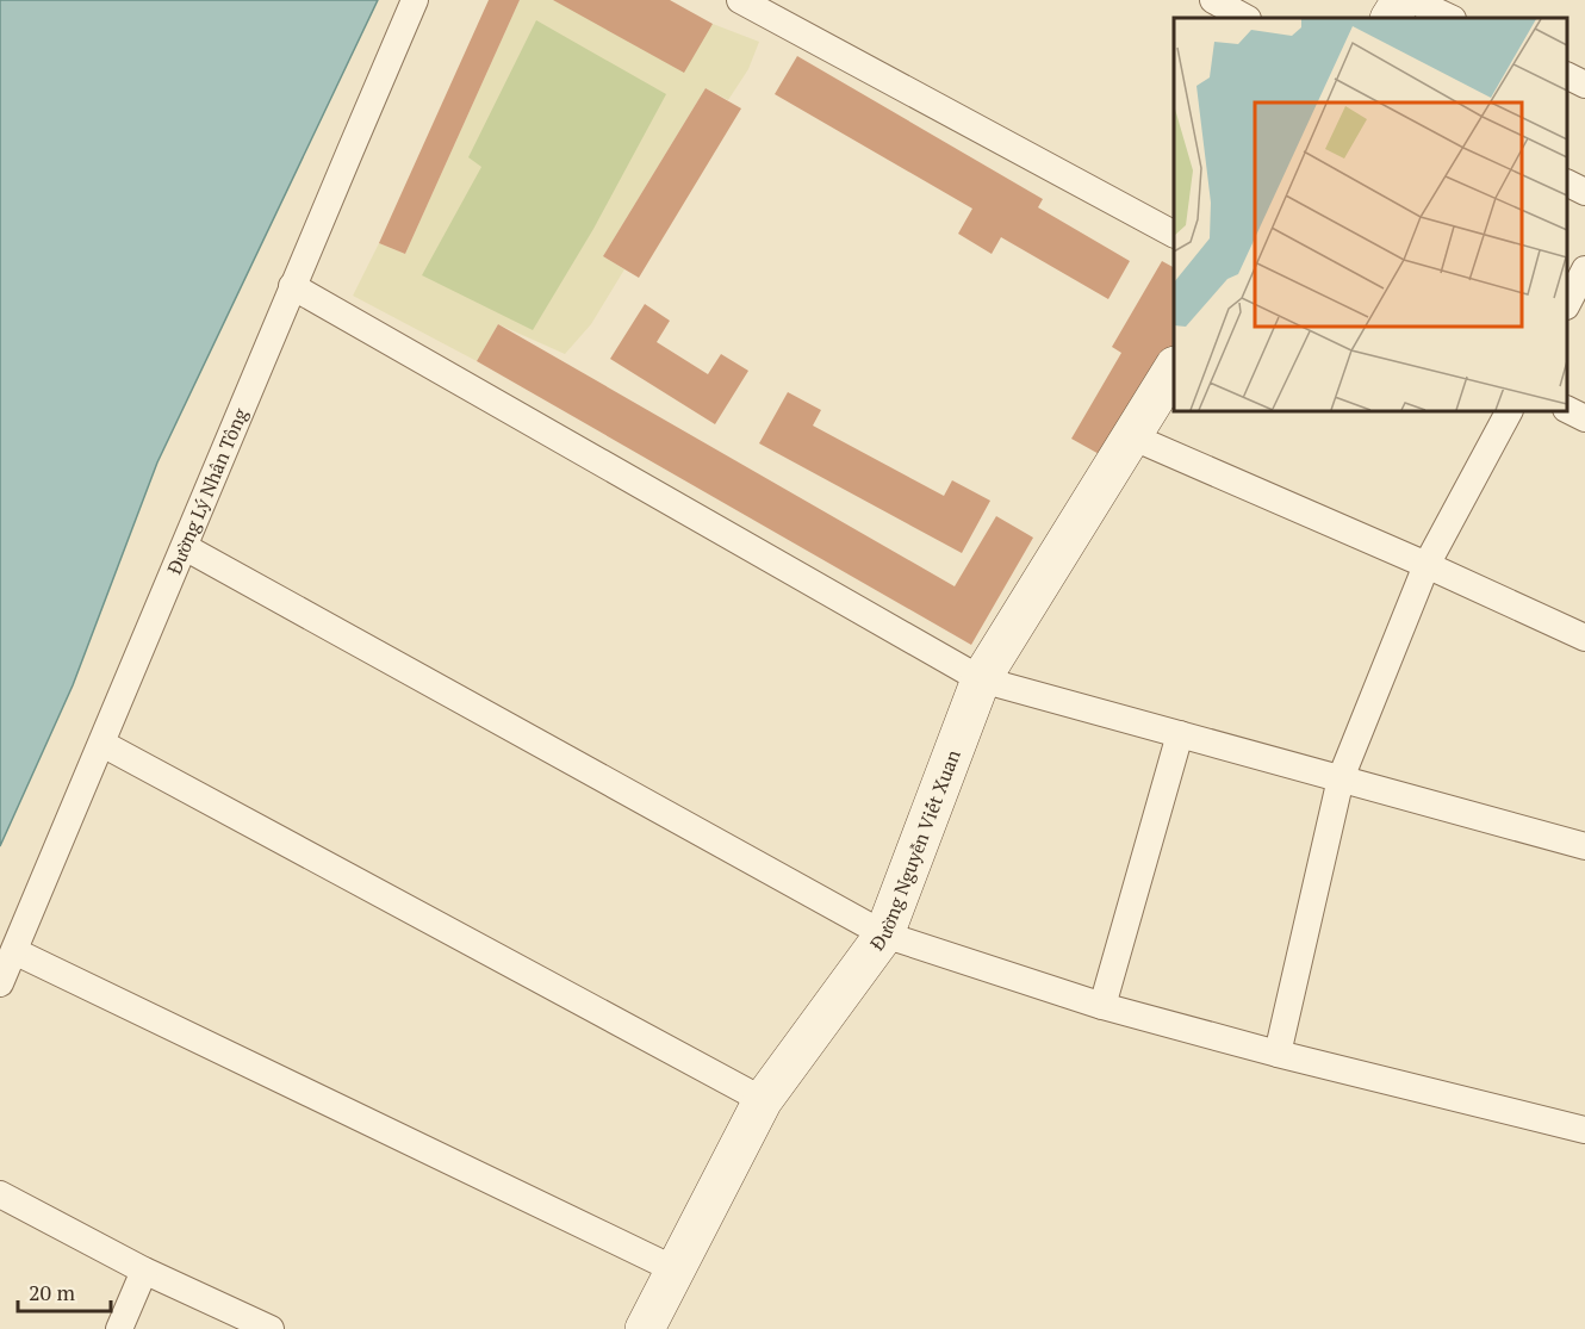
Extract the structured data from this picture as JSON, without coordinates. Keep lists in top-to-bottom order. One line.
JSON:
{"streets":{"street":["Đường Lý Nhân Tông","Đường Nguyễn Viết Xuan"]},"scale_bar":"20 m"}
